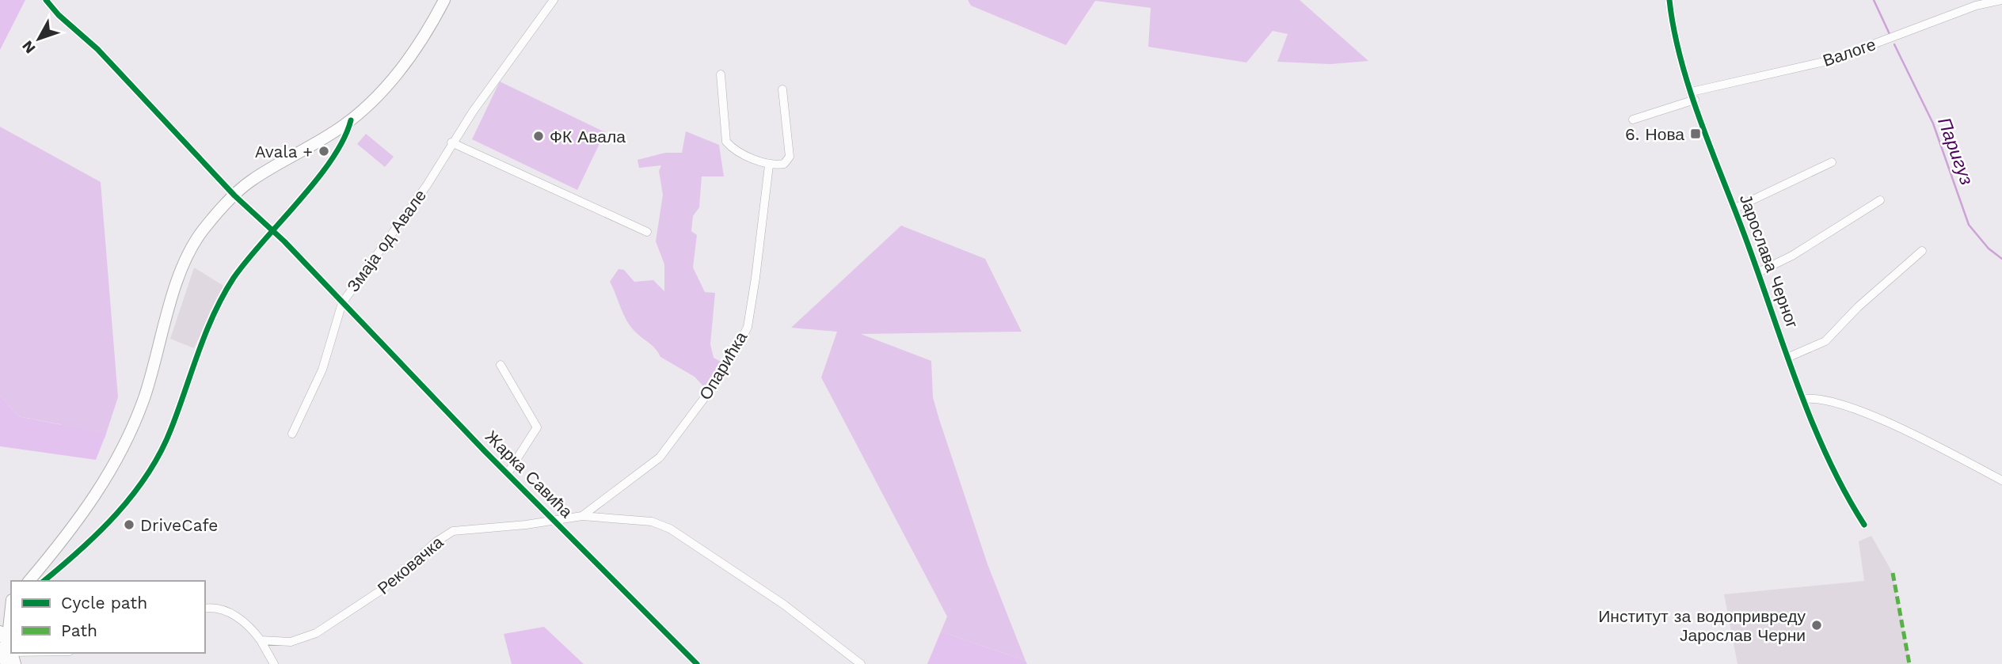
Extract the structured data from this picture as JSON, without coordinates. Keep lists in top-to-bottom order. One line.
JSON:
{"streets":{"street":["Валоге","Змаја од Авале","Јарослава Черног","Опарићка","Жарка Савића","Рековачка"]},"crossings":[["Валоге","Јарослава Черног"],["Змаја од Авале","Жарка Савића"],["Опарићка","Рековачка"],["Жарка Савића","Рековачка"]],"water":["Паригуз"],"places":{"transit":["6. Нова"],"other":["ФК Авала","Avala +","DriveCafe","Институт за водопривреду Јарослав Черни"]},"legend":["Cycle path","Path"],"north":"bottom left"}
